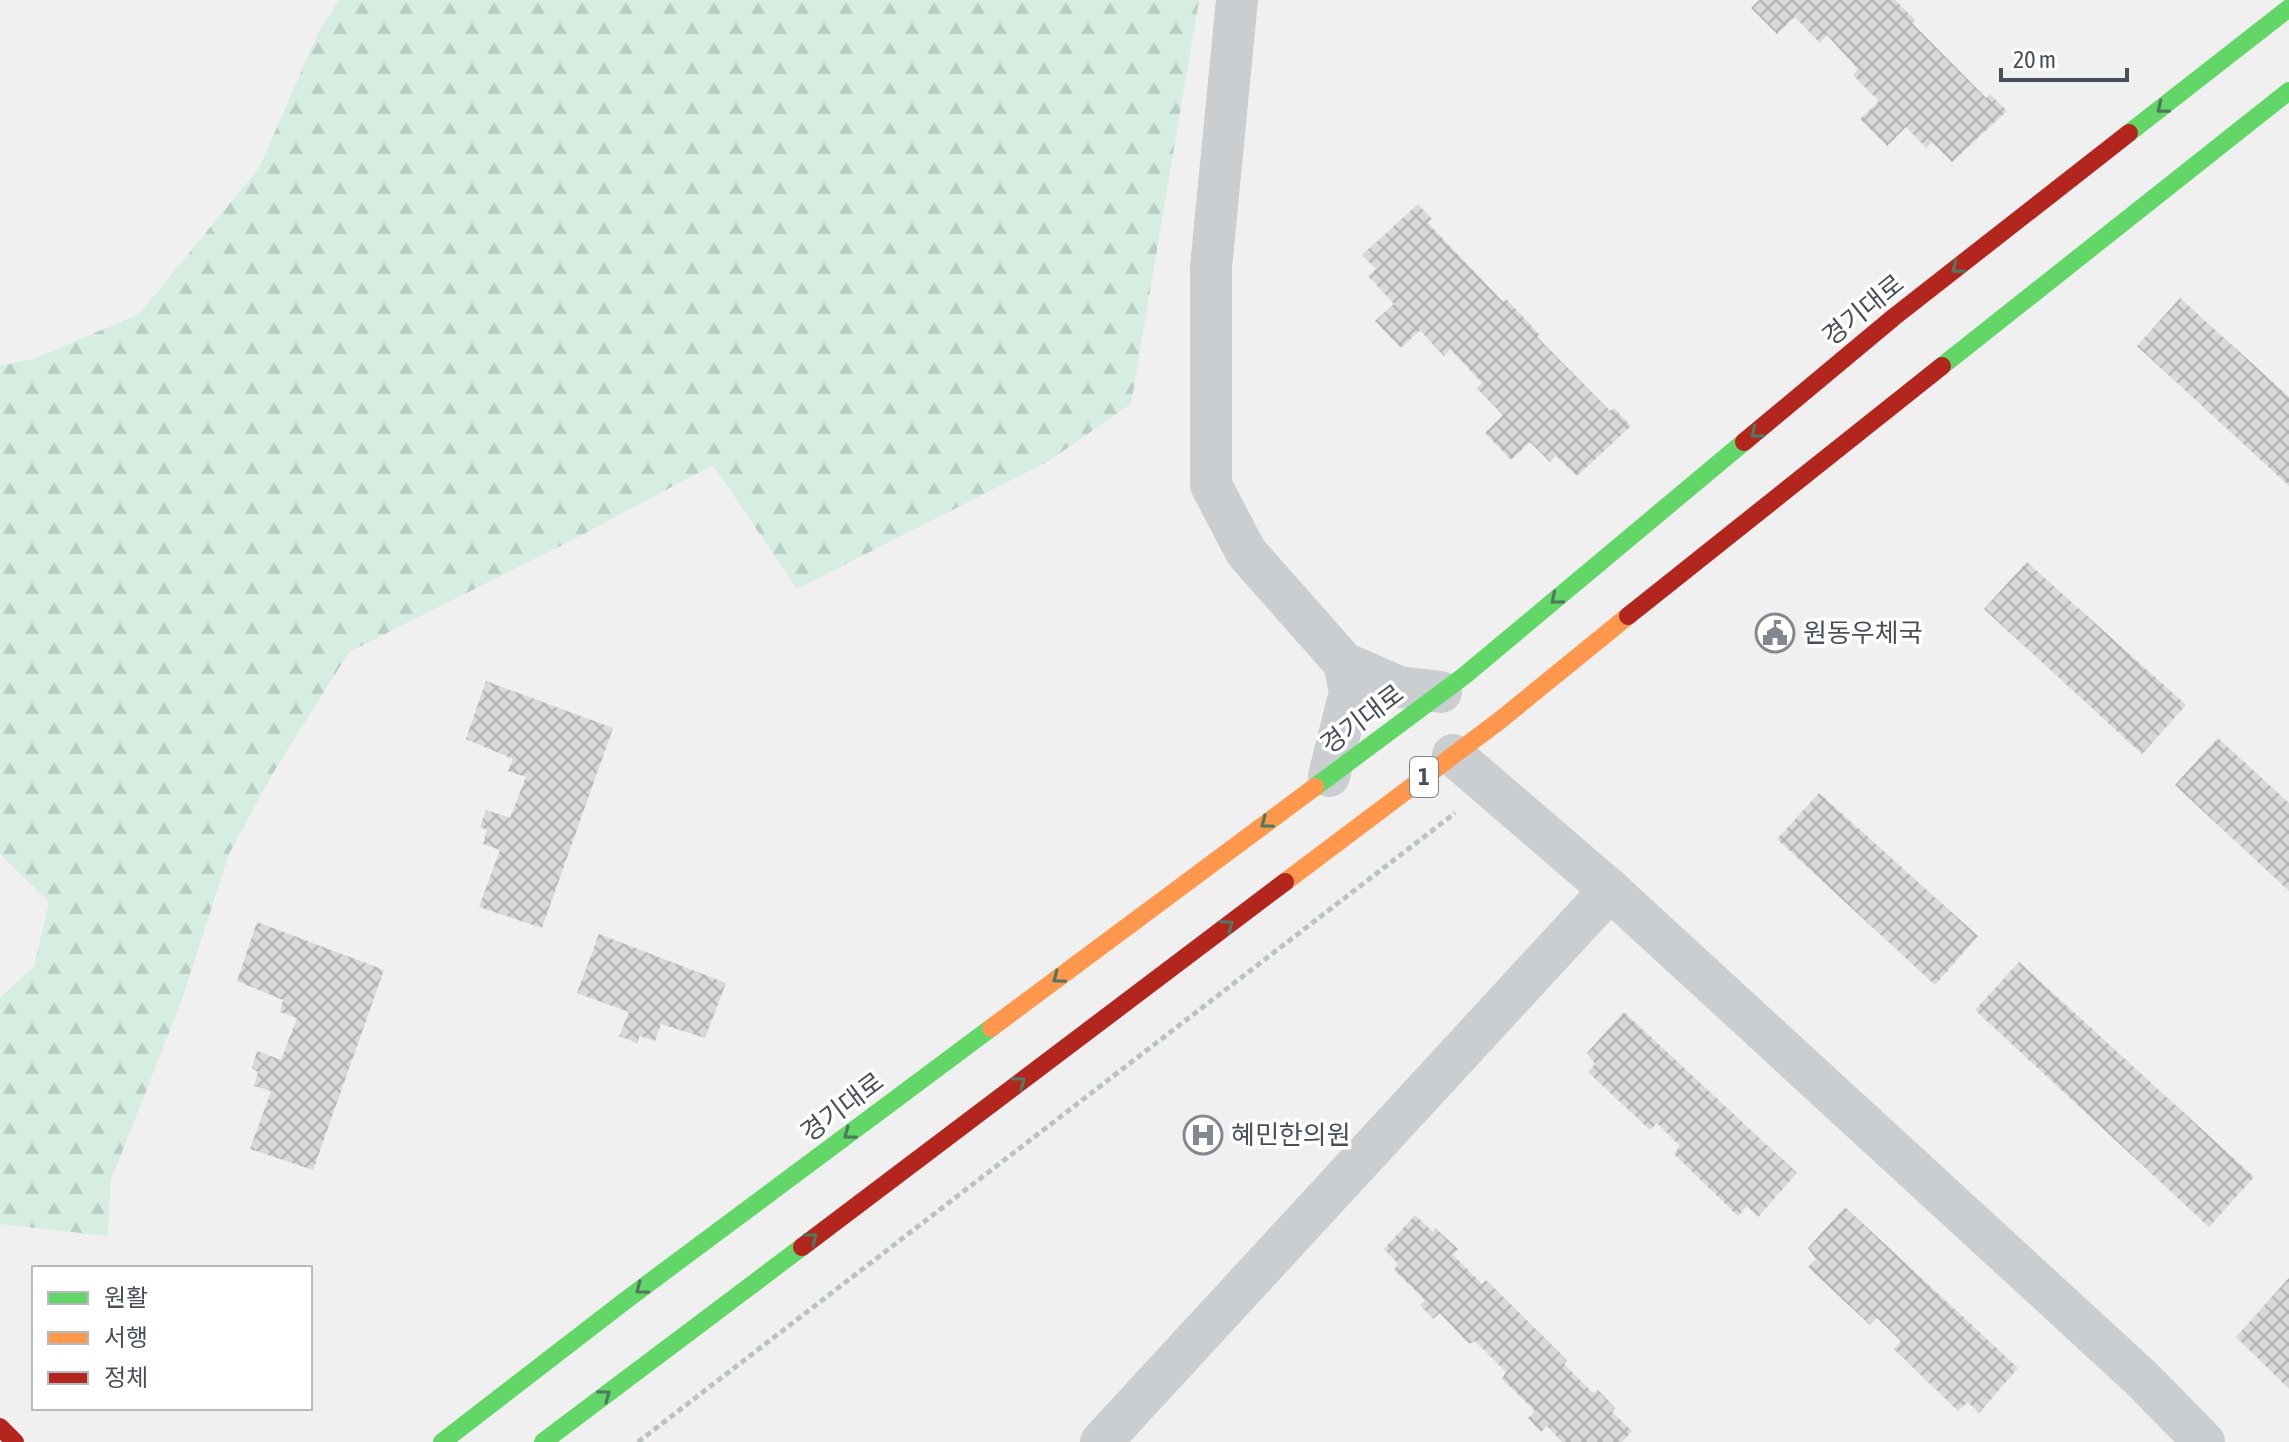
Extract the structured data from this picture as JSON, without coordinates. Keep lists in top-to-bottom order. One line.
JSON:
{"streets":{"main road":["경기대로","1"]},"places":{"public building":["원동우체국"],"hospital":["혜민한의원"]},"legend":["원활","서행","정체"],"scale_bar":"20 m"}
